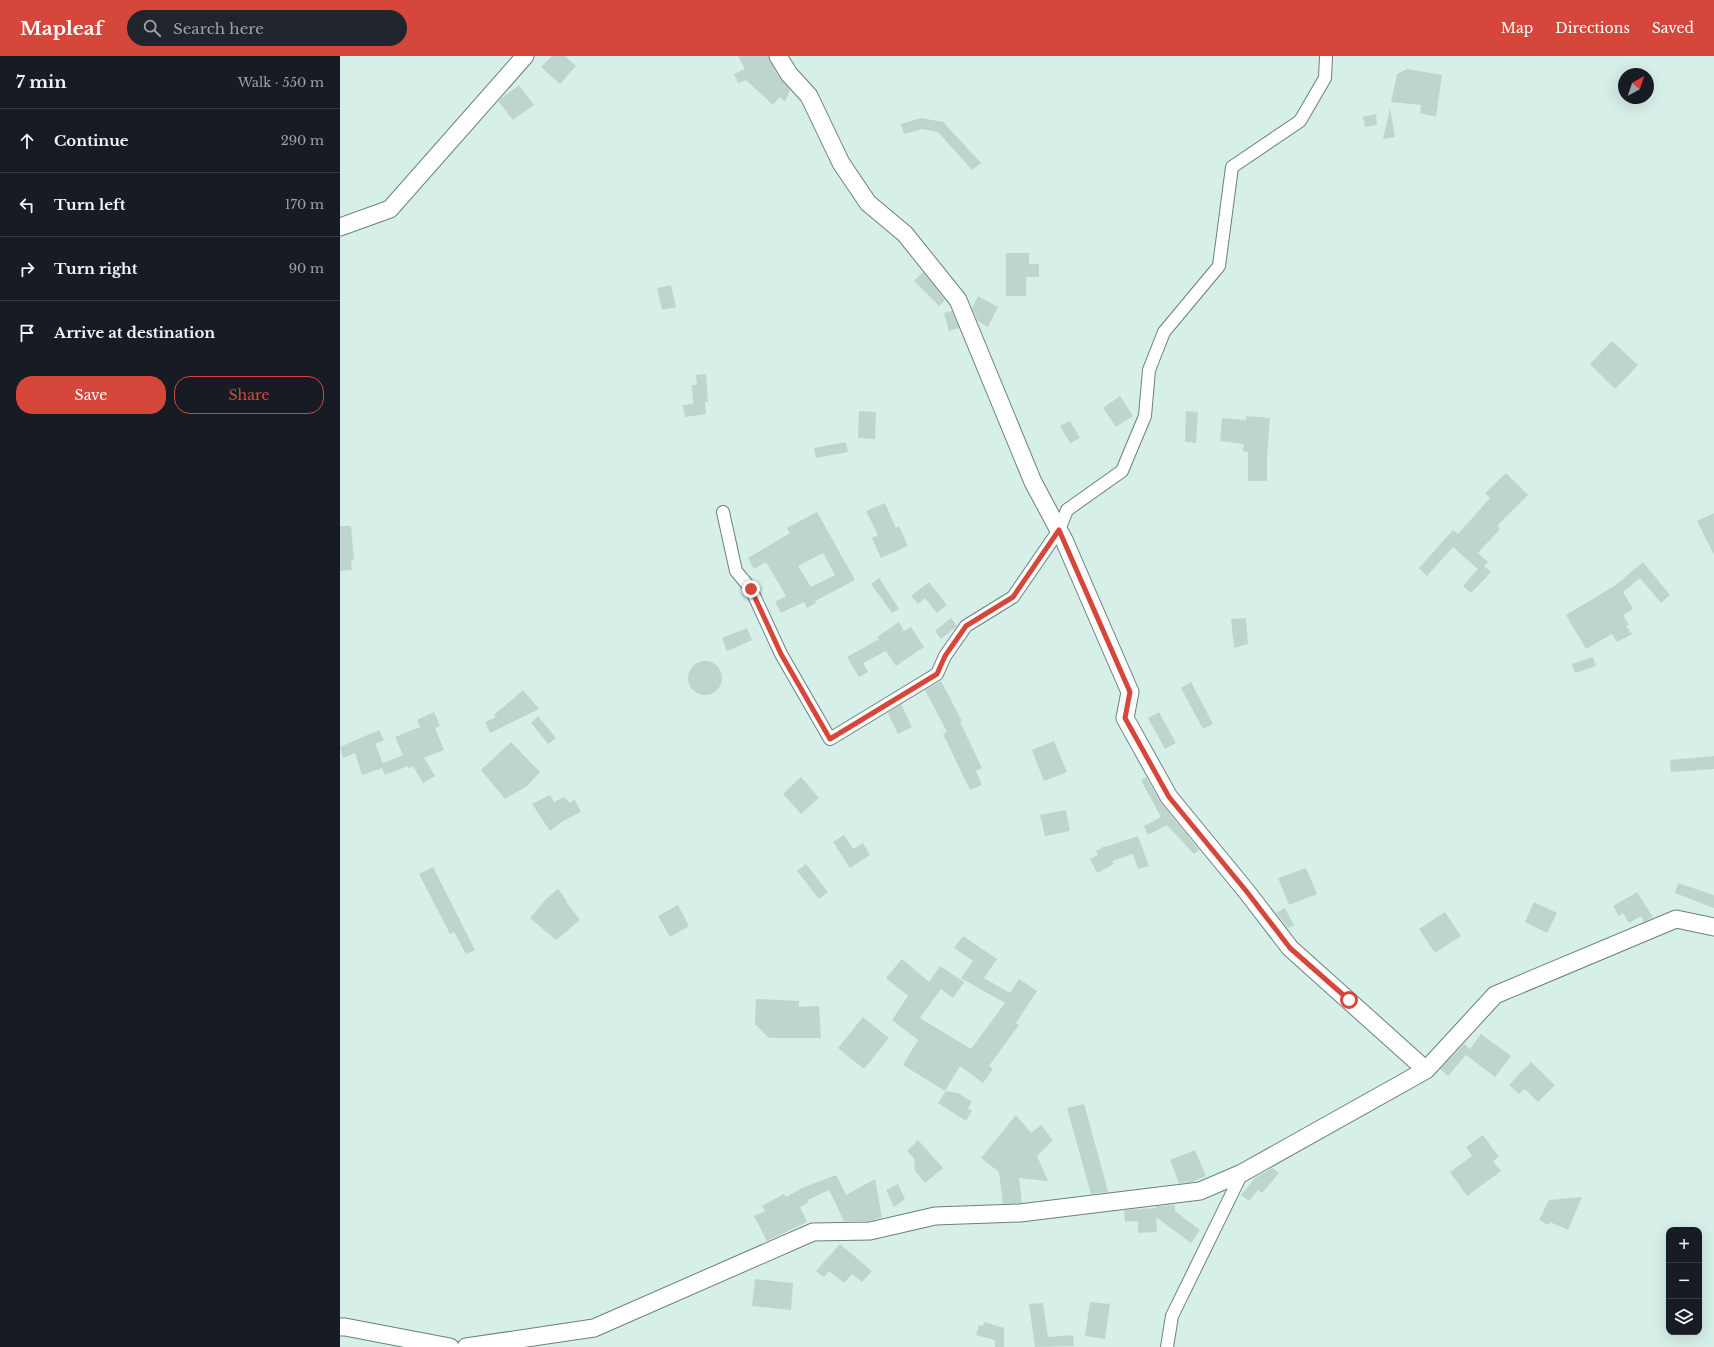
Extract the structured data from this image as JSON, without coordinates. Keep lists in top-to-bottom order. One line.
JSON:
{"north":"top right","page":{"header":"Mapleaf","search":"Search here","nav":["Map","Directions","Saved"],"heading":["7 min","Walk · 550 m"],"list":[["Continue","290 m"],["Turn left","170 m"],["Turn right","90 m"],"Arrive at destination"],"buttons":["Save","Share"],"map_buttons":["+","−"]}}
